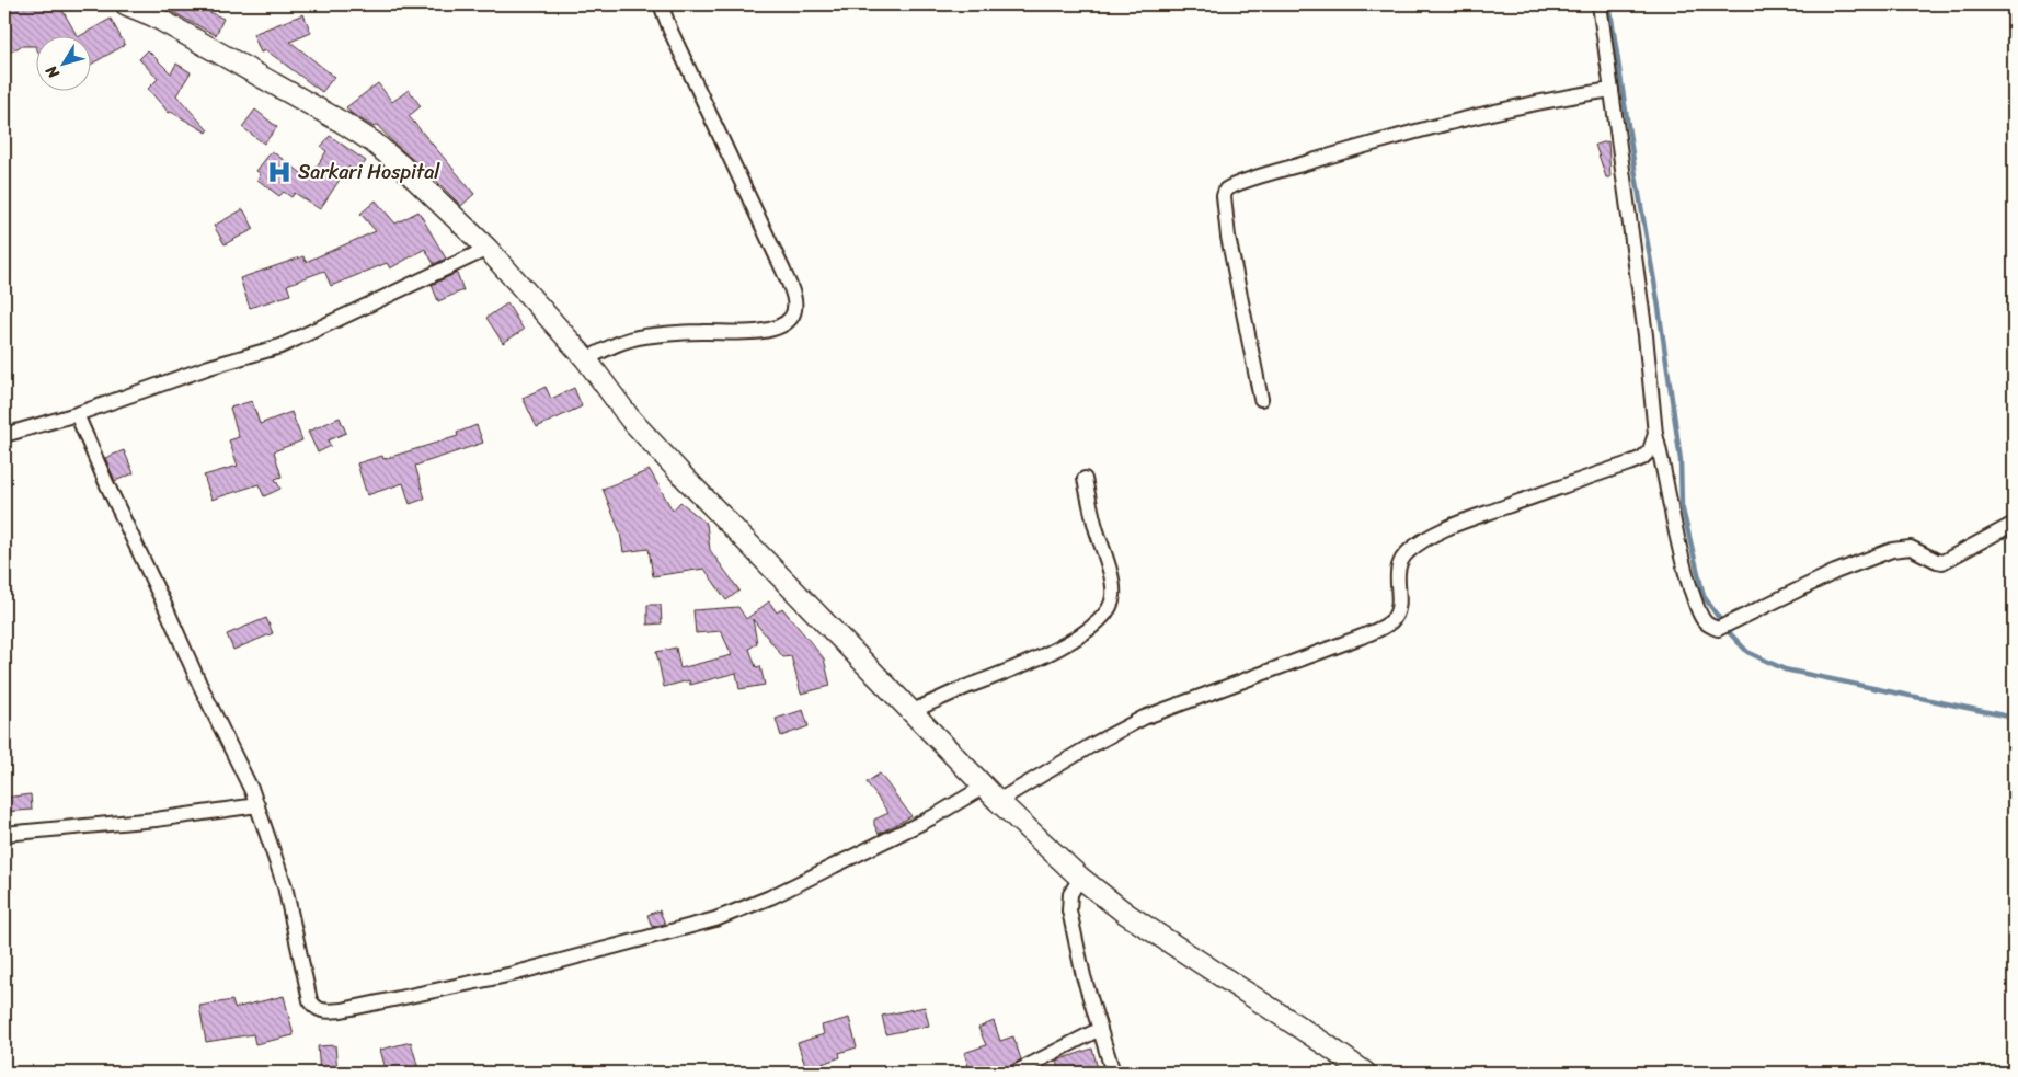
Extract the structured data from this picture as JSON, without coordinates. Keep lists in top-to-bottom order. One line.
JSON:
{"places":{"hospital":["Sarkari Hospital"]},"north":"bottom left"}
